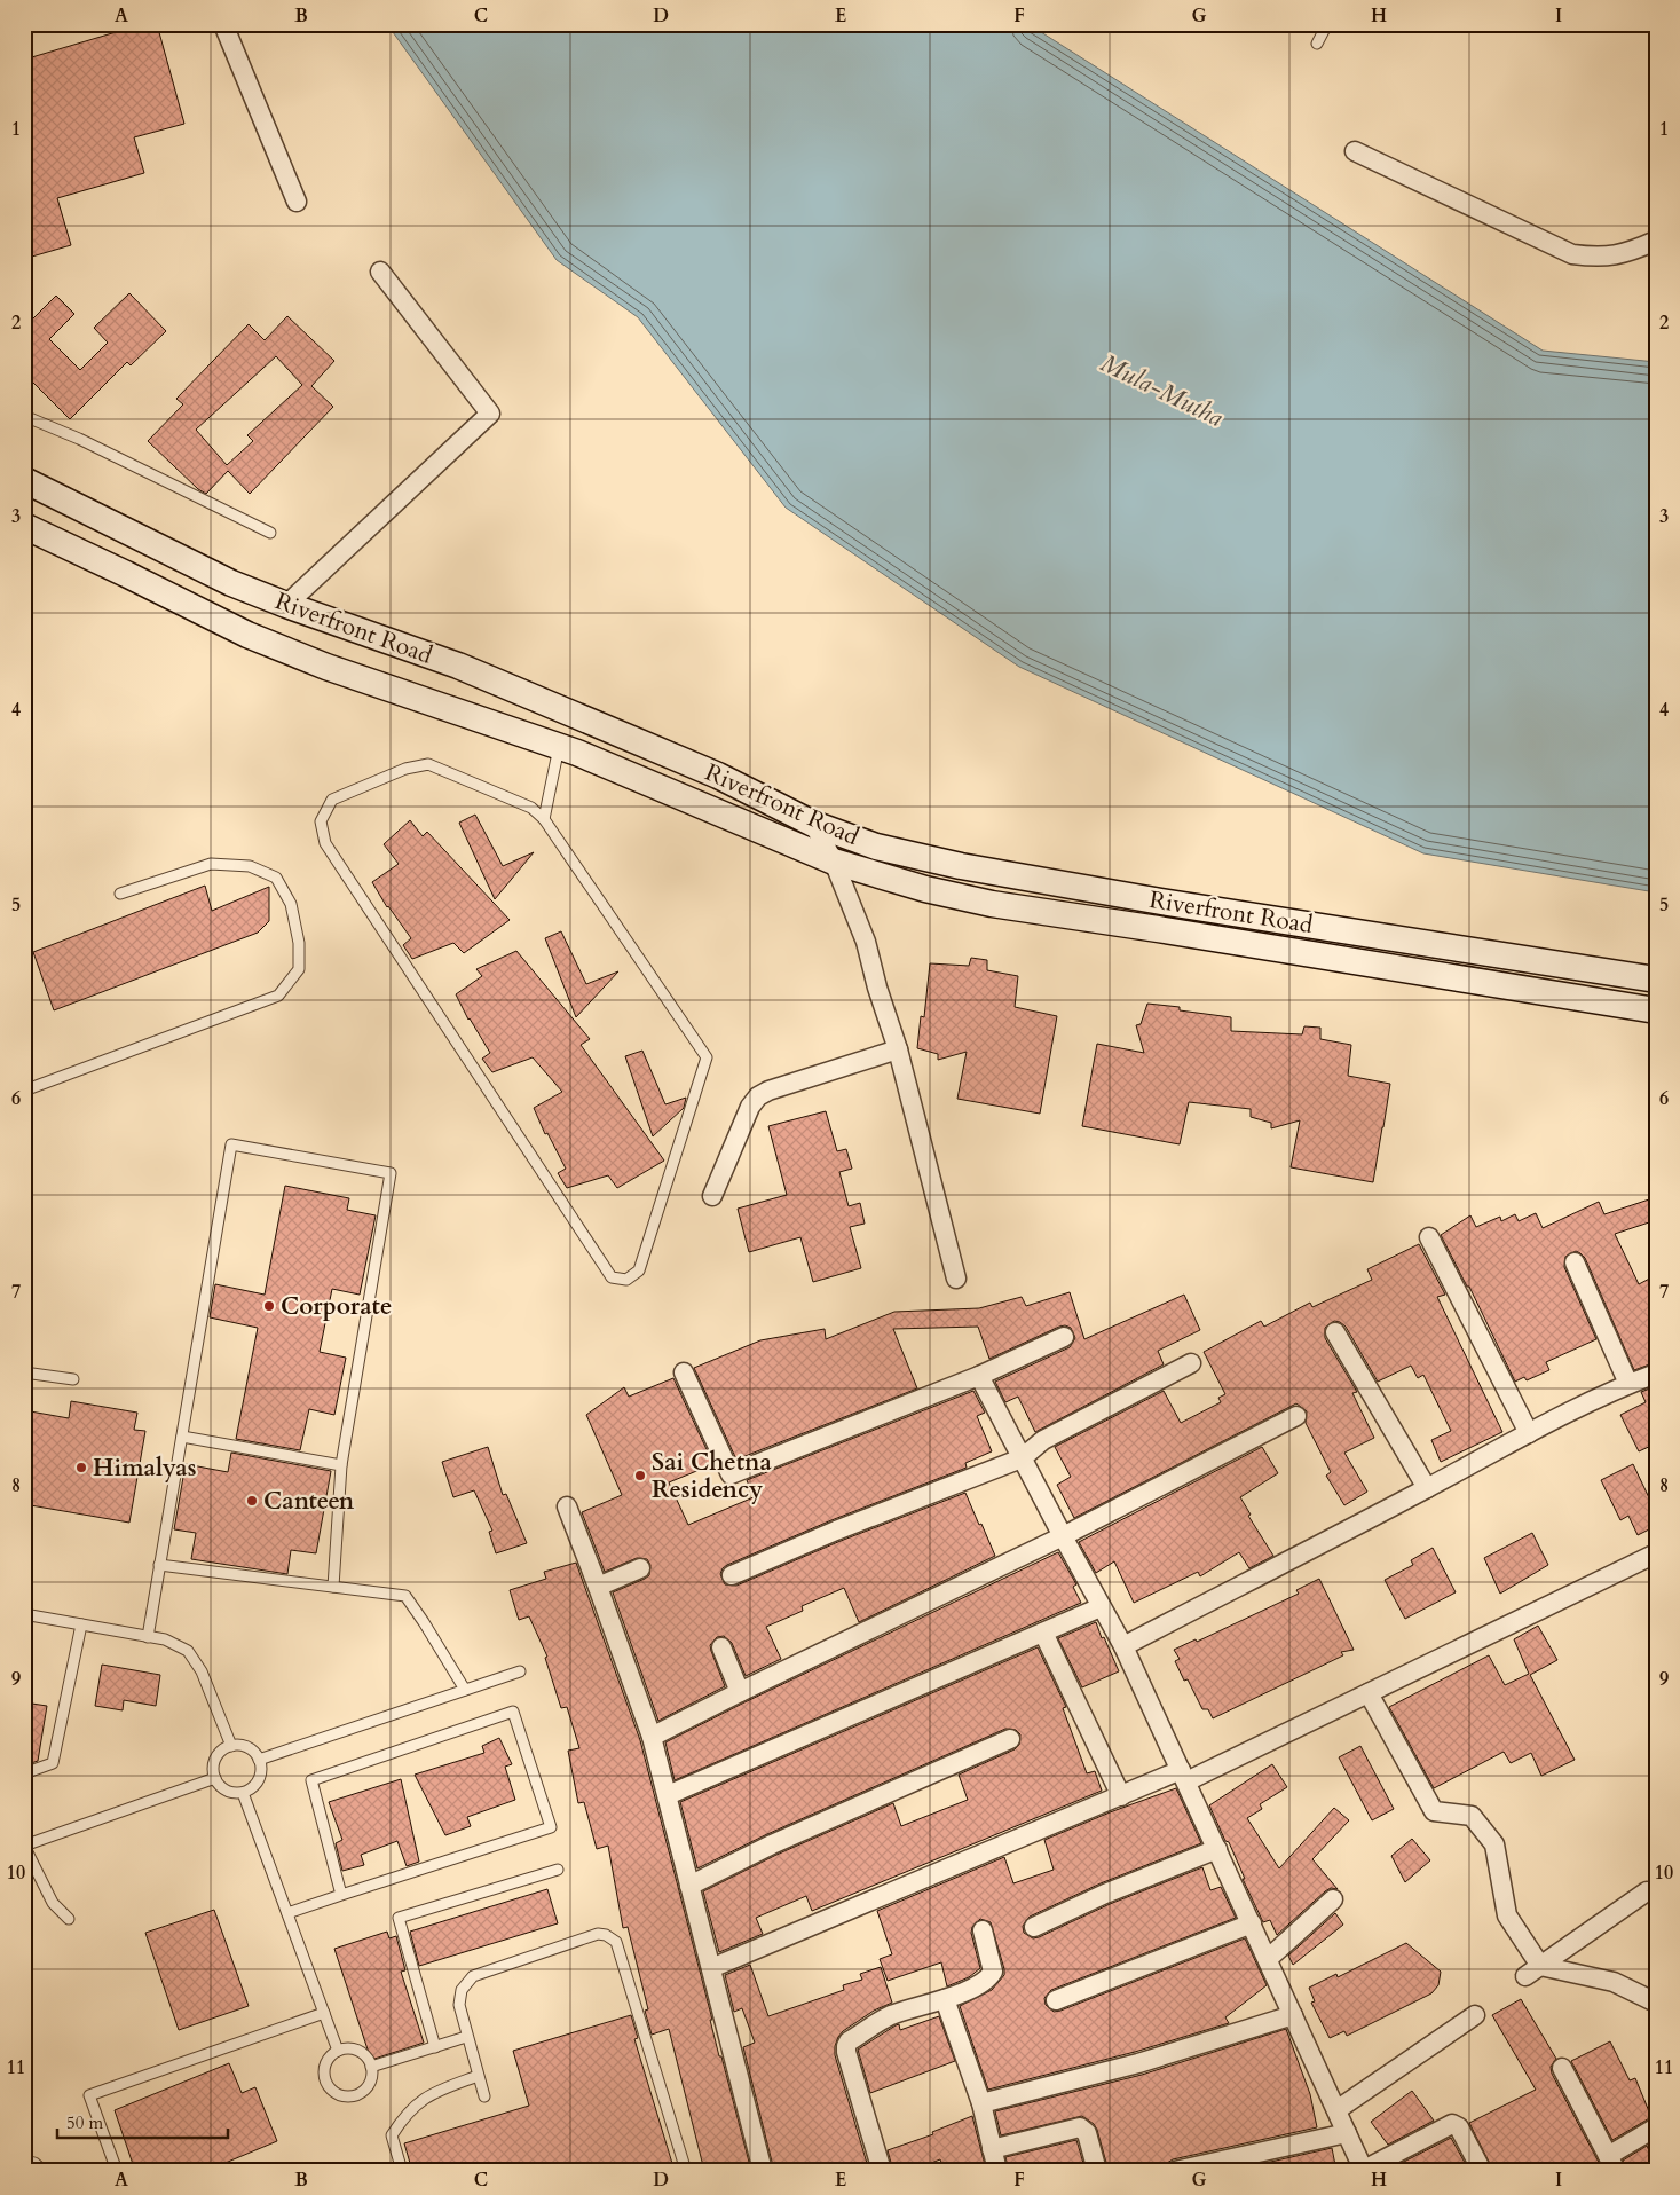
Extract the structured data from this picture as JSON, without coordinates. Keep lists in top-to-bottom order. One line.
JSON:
{"streets":{"street":["Riverfront Road"]},"water":["Mula-Mutha"],"places":["Corporate","Himalyas","Sai Chetna Residency","Canteen"],"scale_bar":"50 m","grid":{"columns":["A","B","C","D","E","F","G","H","I"],"rows":["1","2","3","4","5","6","7","8","9","10","11"]}}
